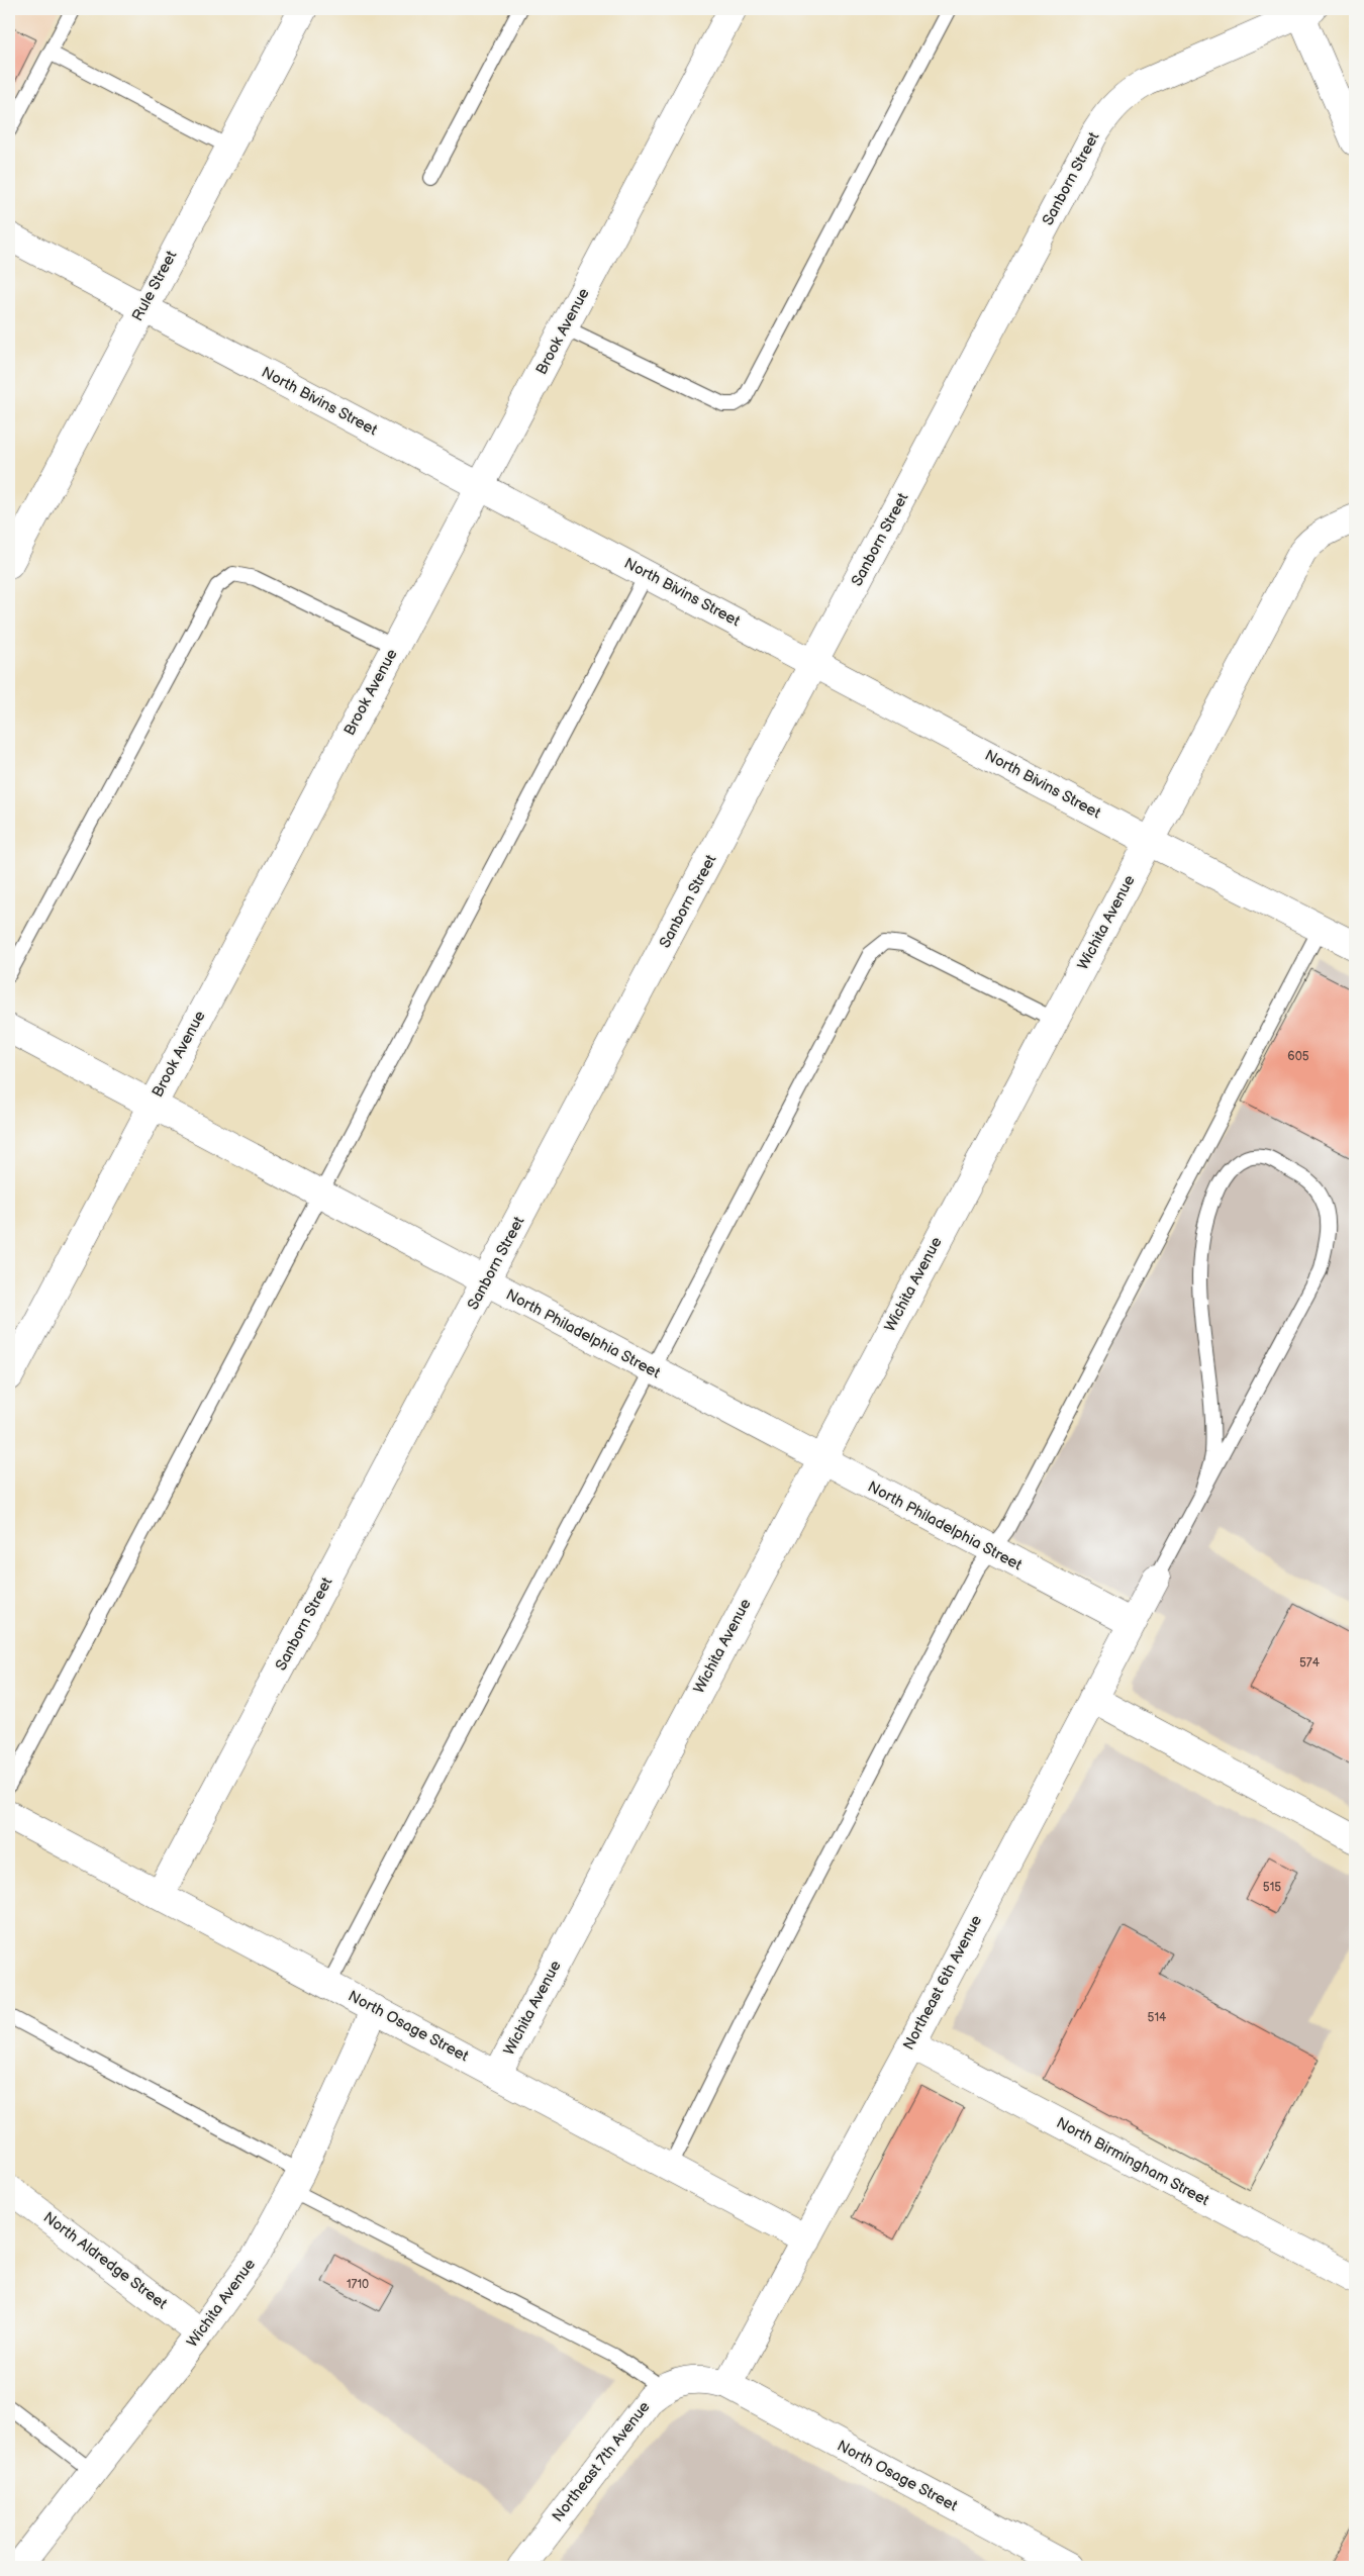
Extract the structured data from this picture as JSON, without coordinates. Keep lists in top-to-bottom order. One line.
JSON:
{"streets":{"street":["Sanborn Street","Rule Street","Brook Avenue","North Bivins Street","Wichita Avenue","North Philadelphia Street","Northeast 6th Avenue","North Osage Street","North Birmingham Street","North Aldredge Street","Northeast 7th Avenue"]},"crossings":[["Sanborn Street","North Bivins Street"],["Sanborn Street","North Philadelphia Street"],["Sanborn Street","North Osage Street"],["Rule Street","North Bivins Street"],["Brook Avenue","North Bivins Street"],["Brook Avenue","North Philadelphia Street"],["North Bivins Street","Wichita Avenue"],["Wichita Avenue","North Philadelphia Street"],["Wichita Avenue","North Osage Street"],["Wichita Avenue","North Aldredge Street"],["North Philadelphia Street","Northeast 6th Avenue"],["Northeast 6th Avenue","North Osage Street"],["Northeast 6th Avenue","North Birmingham Street"],["Northeast 6th Avenue","Northeast 7th Avenue"],["North Osage Street","Northeast 7th Avenue"]],"house_numbers":["605","574","515","514","1710"]}
